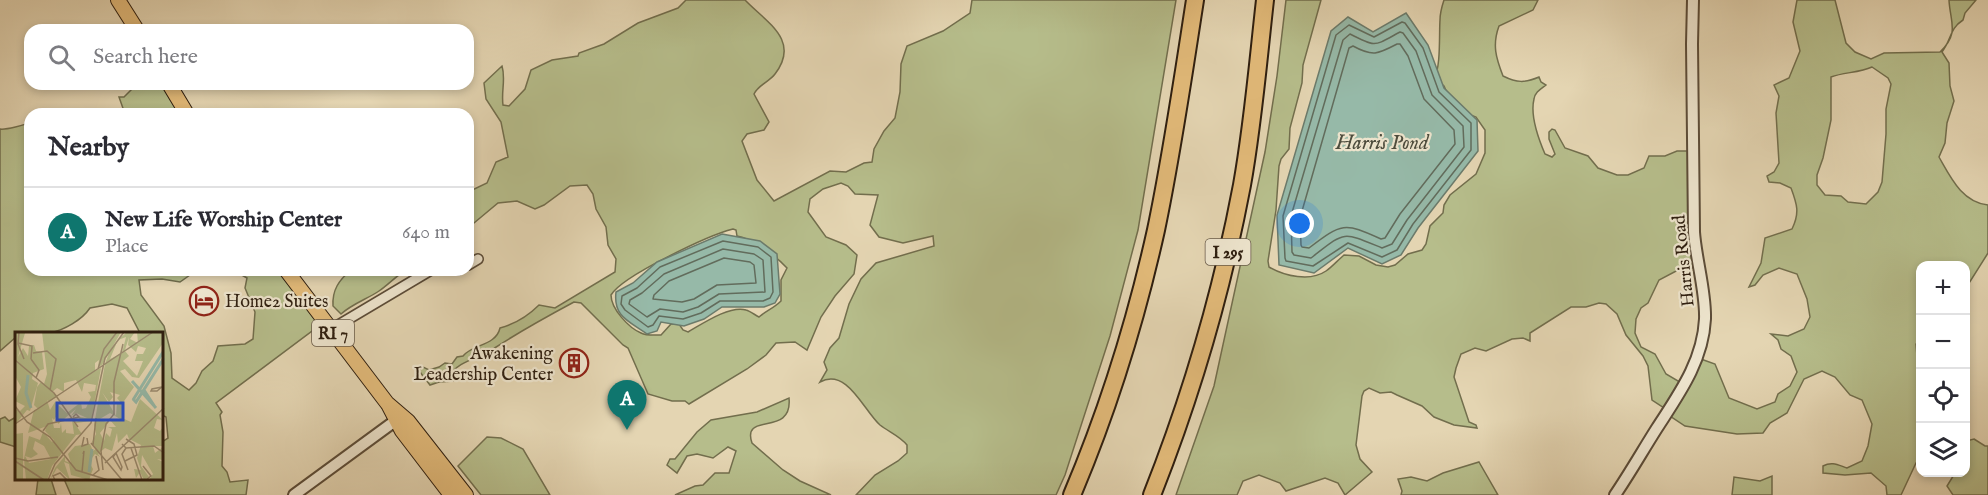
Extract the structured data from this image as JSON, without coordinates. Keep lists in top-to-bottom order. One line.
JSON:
{"streets":{"highway":["I 295"],"main road":["RI 7"],"street":["Harris Road"]},"water":["Harris Pond"],"places":{"hotel":["Home2 Suites"],"building":["Awakening Leadership Center"]},"page":{"search":"Search here","heading":"Nearby","list":[{"mark":"A","name":"New Life Worship Center","note":"Place","value":"640 m"}],"map_buttons":["+","−"],"pins":"A"}}
